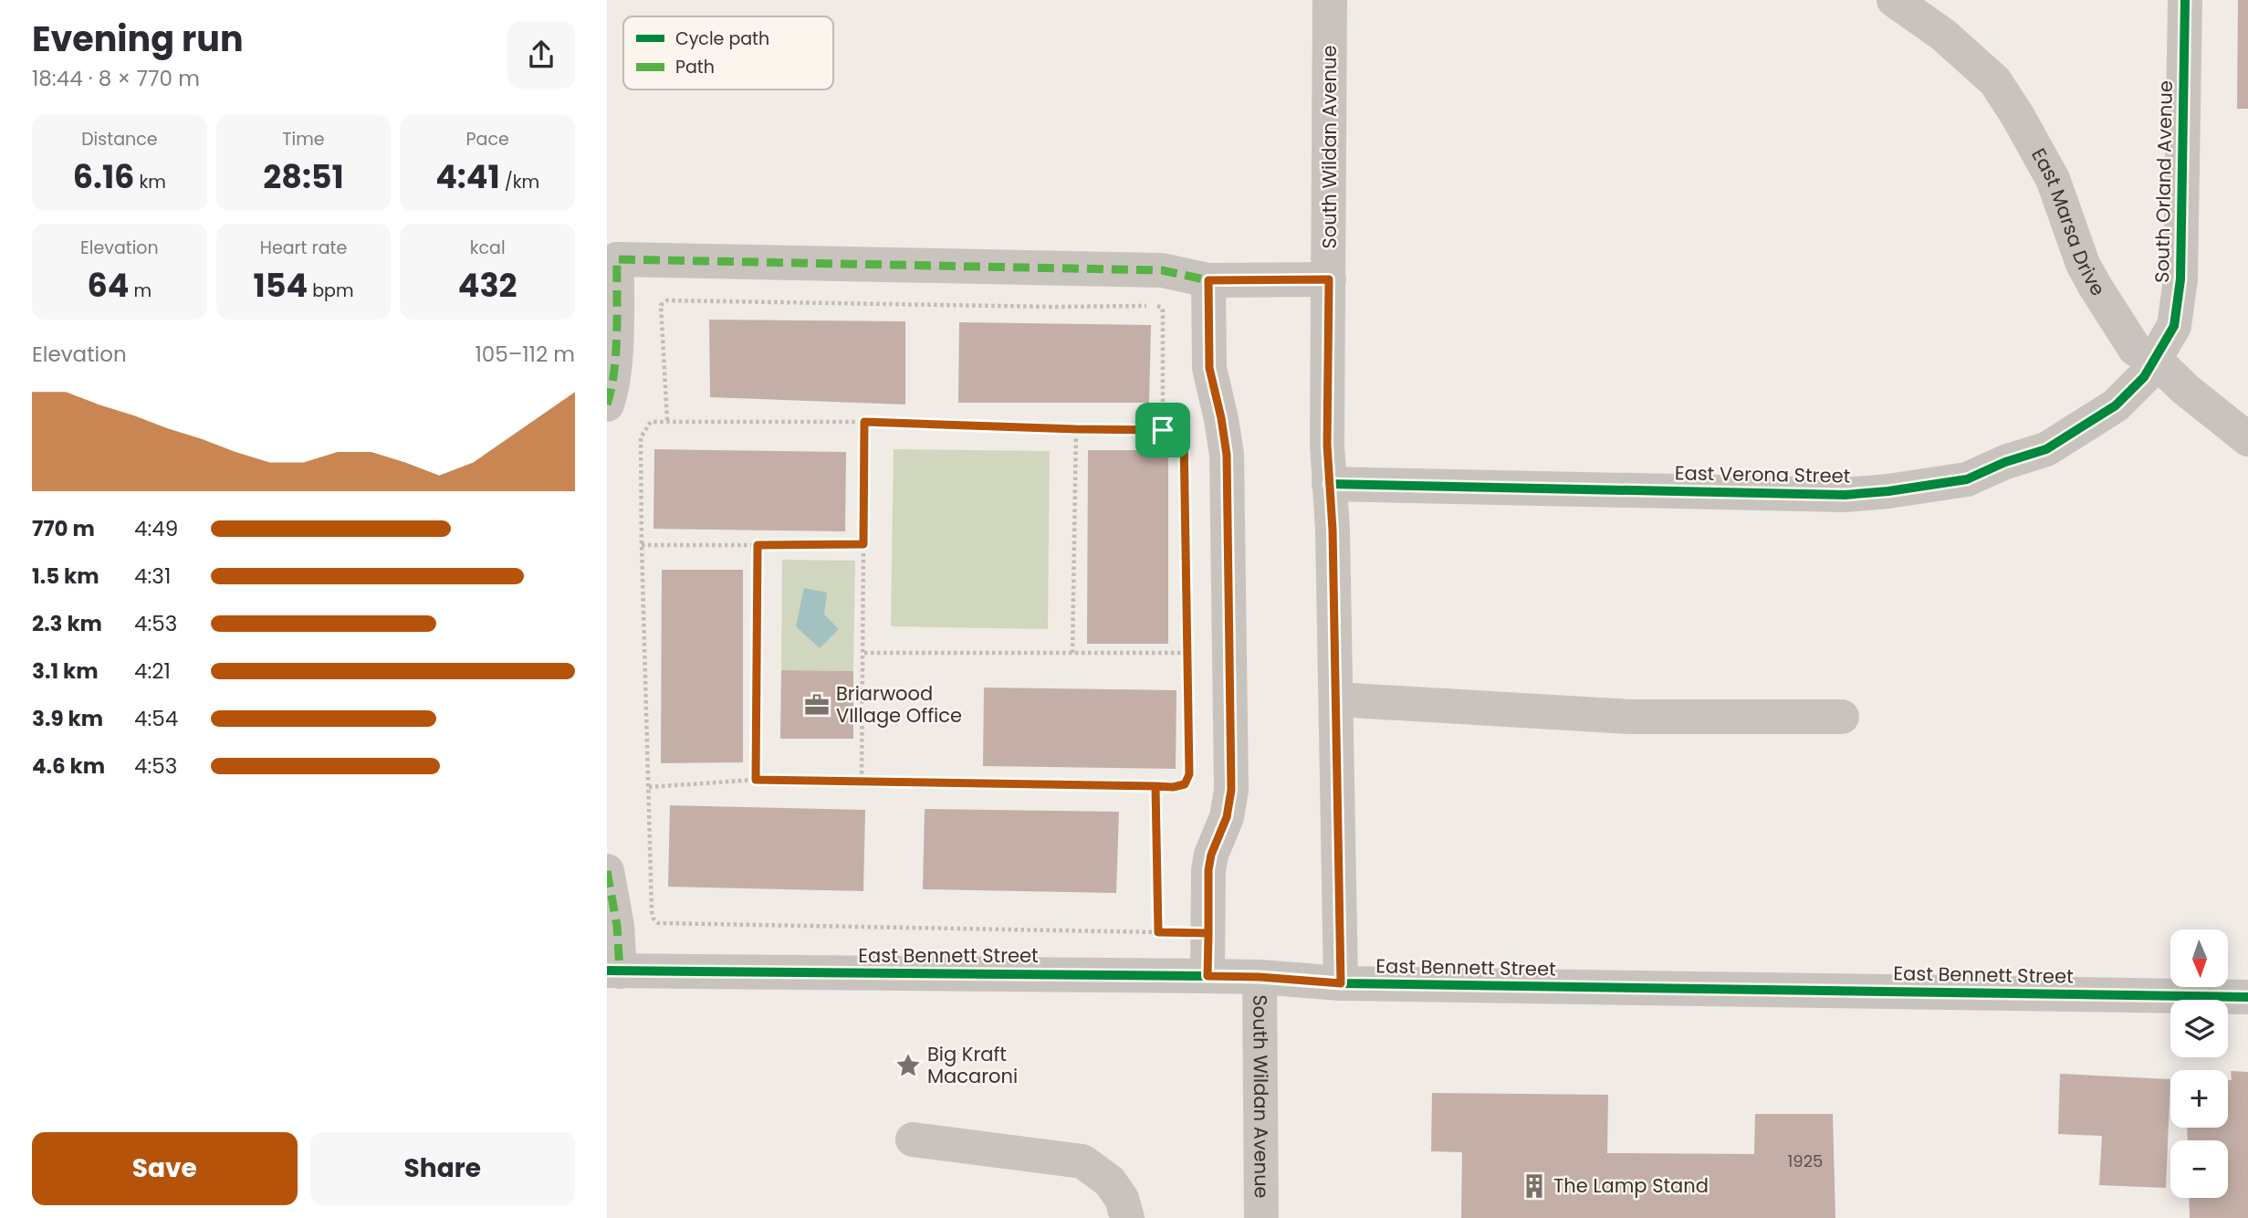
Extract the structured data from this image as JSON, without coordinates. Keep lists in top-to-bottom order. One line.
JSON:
{"streets":{"street":["South Wildan Avenue","South Orland Avenue","East Marsa Drive","East Verona Street","East Bennett Street"]},"crossings":[["South Wildan Avenue","East Verona Street"],["South Wildan Avenue","East Bennett Street"],["South Orland Avenue","East Marsa Drive"],["South Orland Avenue","East Verona Street"],["East Marsa Drive","East Verona Street"]],"places":{"office":["Briarwood VIllage Office"],"place":["Big Kraft Macaroni"],"building":["The Lamp Stand"]},"house_numbers":["1925"],"legend":["Cycle path","Path"],"north":"bottom","page":{"heading":["Evening run","18:44 · 8 × 770 m"],"stats":[["Distance","6.16 km"],["Time","28:51"],["Pace","4:41 /km"],["Elevation","64 m"],["Heart rate","154 bpm"],["kcal","432"]],"chart":["Elevation","105–112 m"],"list":[{"name":"770 m","note":"4:49"},{"name":"1.5 km","note":"4:31"},{"name":"2.3 km","note":"4:53"},{"name":"3.1 km","note":"4:21"},{"name":"3.9 km","note":"4:54"},{"name":"4.6 km","note":"4:53"}],"map_buttons":["+","−"],"buttons":["Save","Share"]}}
